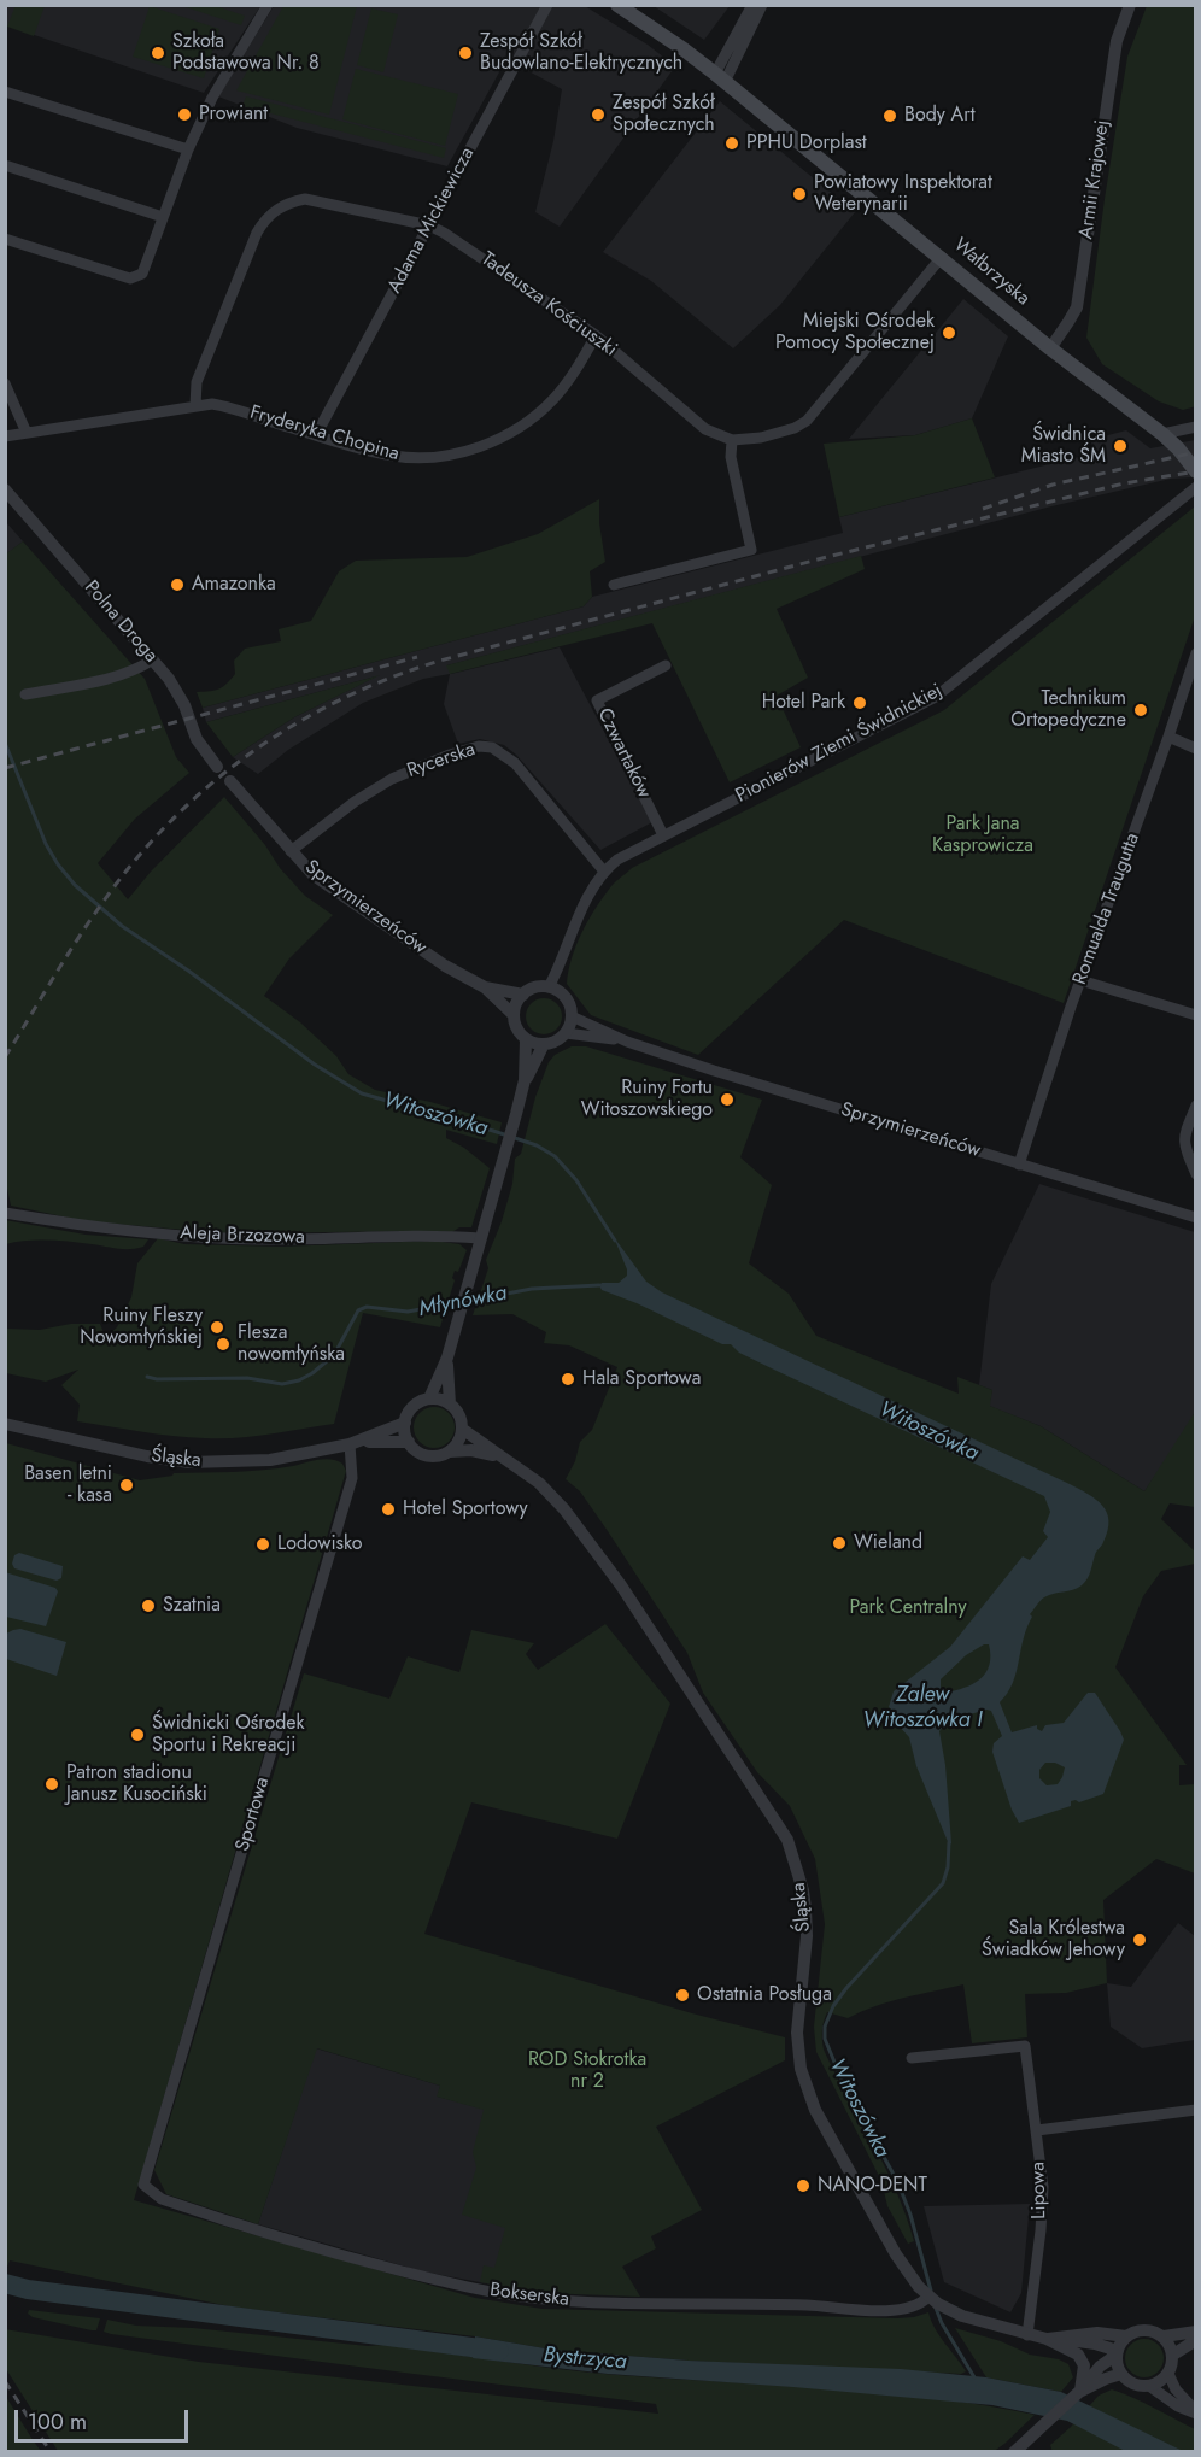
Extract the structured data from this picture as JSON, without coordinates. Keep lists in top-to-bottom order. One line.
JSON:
{"streets":{"main road":["Wałbrzyska"],"street":["Armii Krajowej","Adama Mickiewicza","Tadeusza Kościuszki","Fryderyka Chopina","Polna Droga","Pionierów Ziemi Świdnickiej","Czwartaków","Rycerska","Sprzymierzeńców","Romualda Traugutta","Aleja Brzozowa","Śląska","Sportowa","Lipowa","Bokserska"]},"crossings":[["Armii Krajowej","Wałbrzyska"],["Adama Mickiewicza","Tadeusza Kościuszki"],["Adama Mickiewicza","Fryderyka Chopina"],["Wałbrzyska","Tadeusza Kościuszki"],["Tadeusza Kościuszki","Fryderyka Chopina"],["Pionierów Ziemi Świdnickiej","Czwartaków"],["Pionierów Ziemi Świdnickiej","Rycerska"],["Pionierów Ziemi Świdnickiej","Sprzymierzeńców"],["Rycerska","Sprzymierzeńców"],["Sprzymierzeńców","Romualda Traugutta"],["Śląska","Sportowa"],["Śląska","Lipowa"],["Śląska","Bokserska"],["Sportowa","Bokserska"]],"water":["Witoszówka","Młynówka","Zalew Witoszówka I","Bystrzyca"],"parks":["Park Jana Kasprowicza","Park Centralny","ROD Stokrotka nr 2"],"places":["Szkoła Podstawowa Nr. 8","Zespół Szkół Budowlano-Elektrycznych","Prowiant","Zespół Szkół Społecznych","Body Art","PPHU Dorplast","Powiatowy Inspektorat Weterynarii","Miejski Ośrodek Pomocy Społecznej","Świdnica Miasto ŚM","Amazonka","Hotel Park","Technikum Ortopedyczne","Ruiny Fortu Witoszowskiego","Ruiny Fleszy Nowomłyńskiej","Flesza nowomłyńska","Hala Sportowa","Basen letni - kasa","Hotel Sportowy","Wieland","Lodowisko","Szatnia","Świdnicki Ośrodek Sportu i Rekreacji","Patron stadionu Janusz Kusociński","Sala Królestwa Świadków Jehowy","Ostatnia Posługa","NANO-DENT"],"scale_bar":"100 m"}
